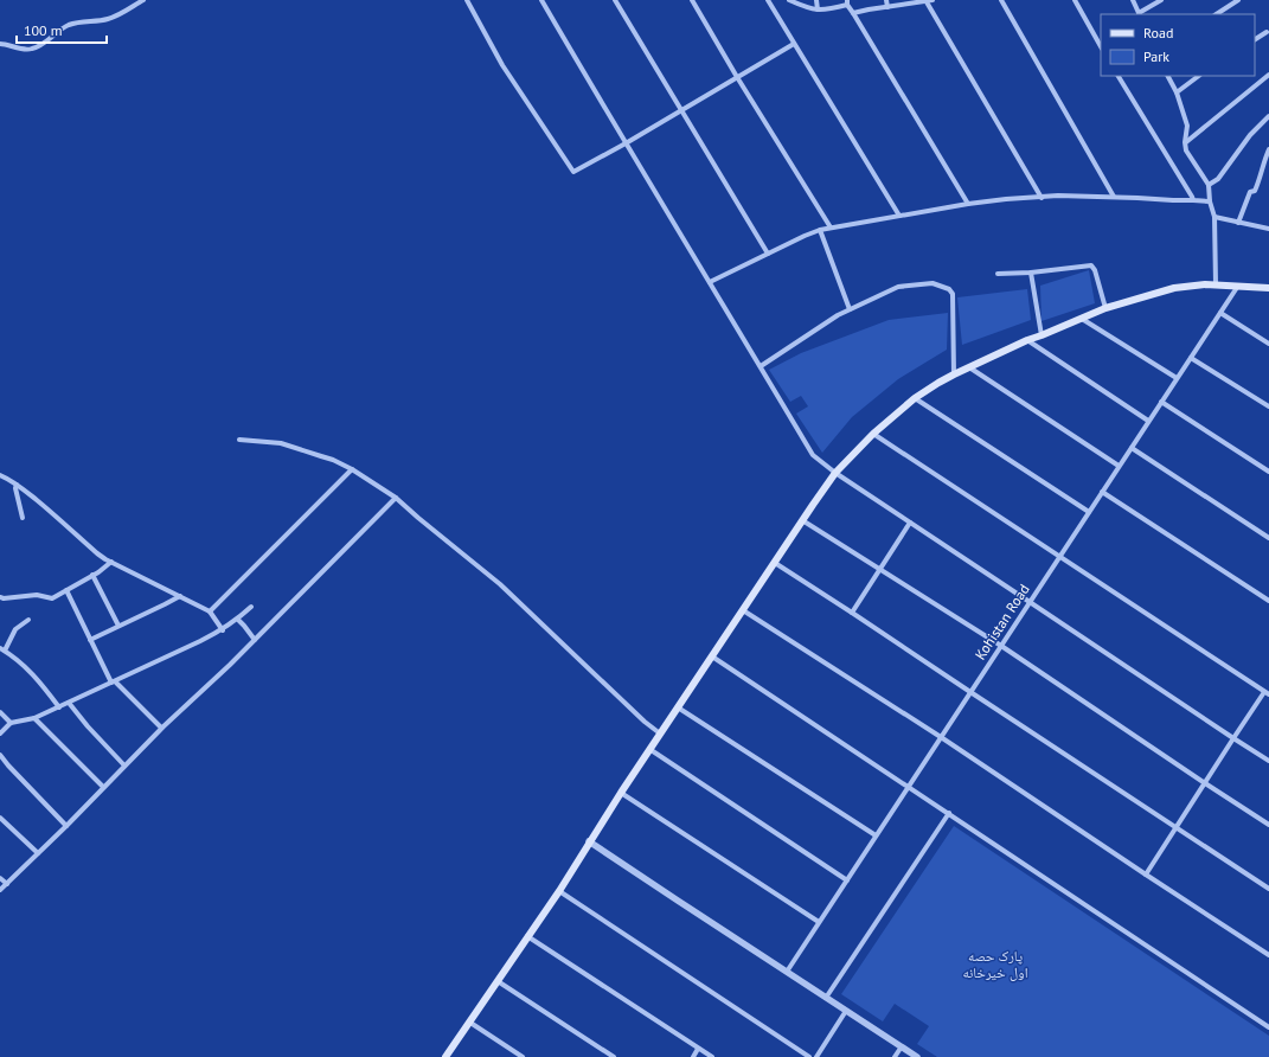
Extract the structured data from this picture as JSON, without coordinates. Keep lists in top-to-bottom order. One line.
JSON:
{"streets":{"street":["Kohistan Road"]},"parks":["پارک حصه اول خیرخانه"],"legend":["Road","Park"],"scale_bar":"100 m"}
